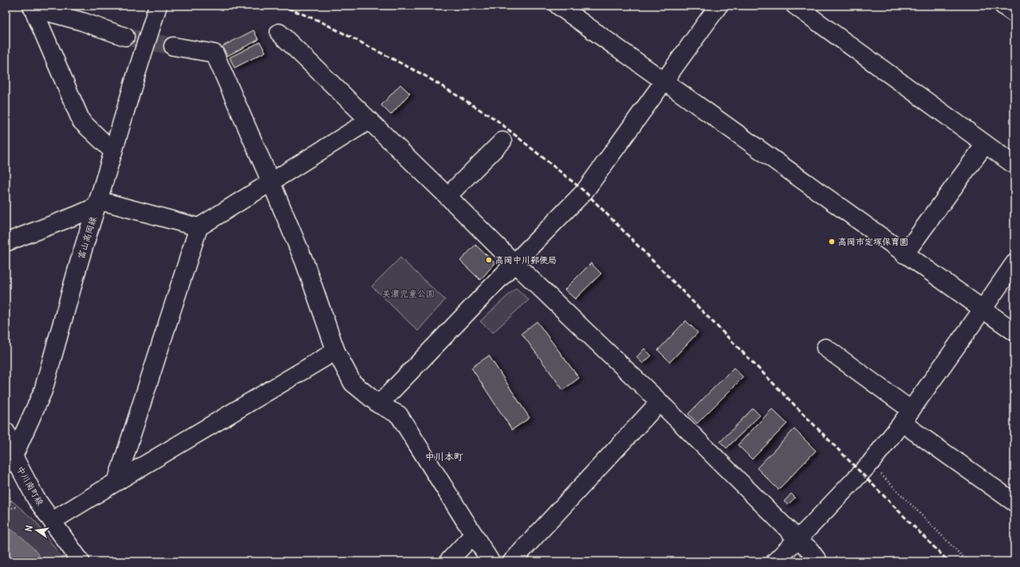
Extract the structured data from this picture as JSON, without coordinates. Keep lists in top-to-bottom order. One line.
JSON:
{"streets":{"street":["富山高岡線","中川南町線"]},"crossings":[["富山高岡線","中川南町線"]],"districts":["中川本町"],"parks":["美濃児童公園"],"places":["高岡市定塚保育園","高岡中川郵便局"],"north":"left"}
